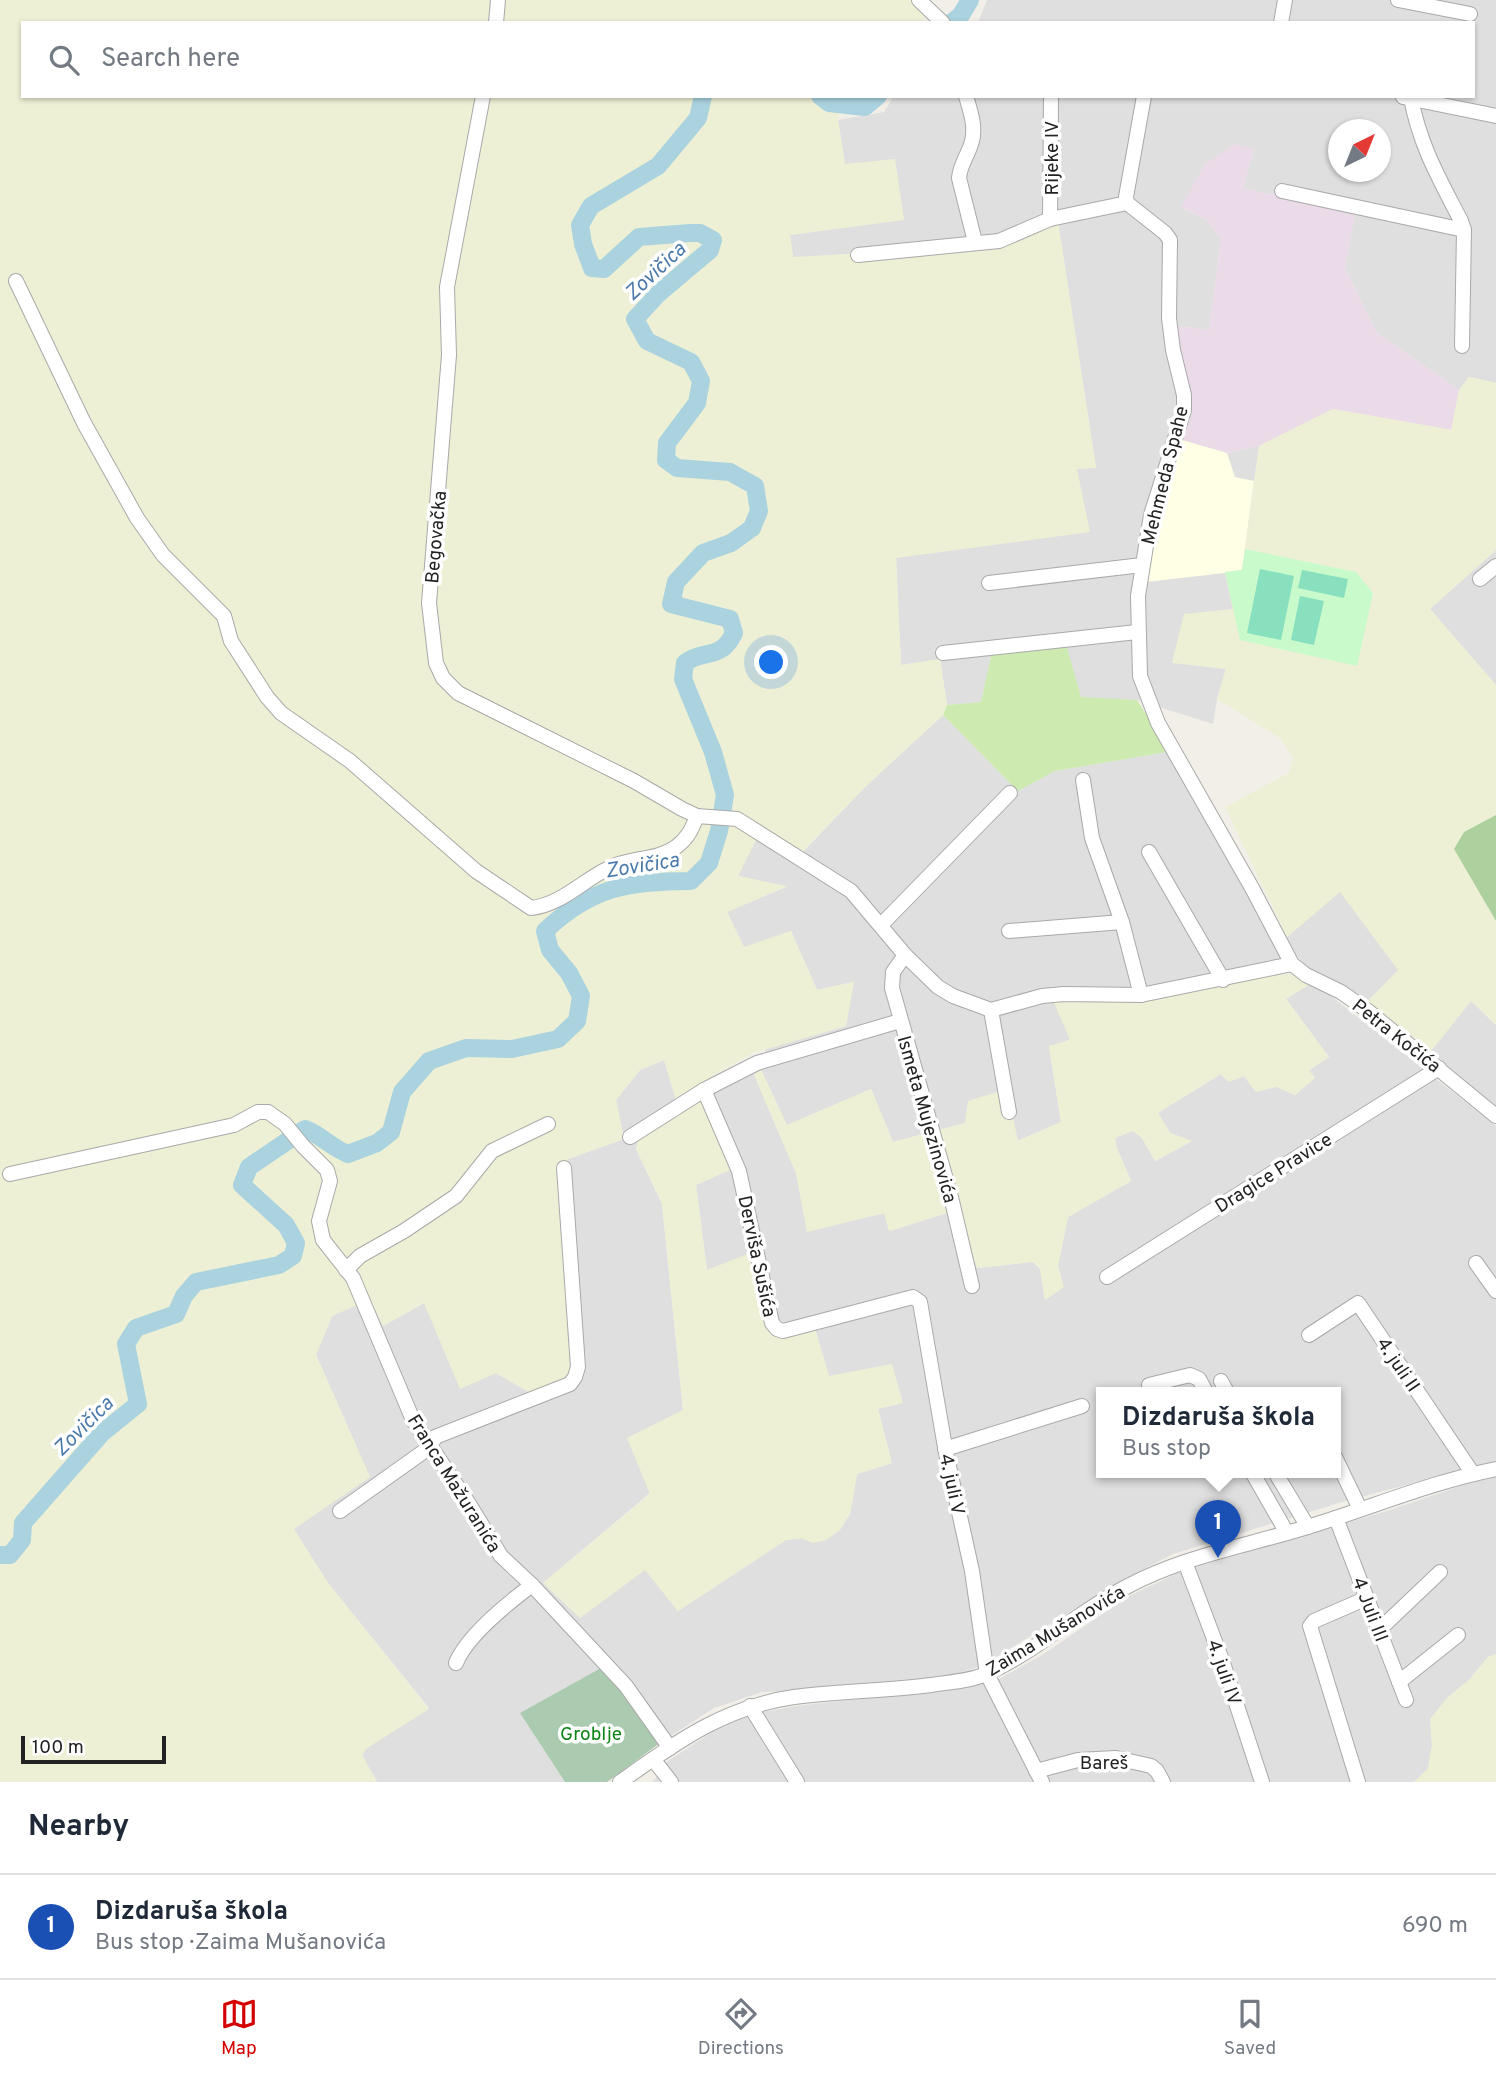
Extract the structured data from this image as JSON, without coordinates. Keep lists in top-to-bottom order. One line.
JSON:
{"streets":{"street":["Rijeke IV","Mehmeda Spahe","Begovačka","Petra Kočića","Ismeta Mujezinovića","Dragice Pravice","Derviša Sušića","4. juli II","Franca Mažuranića","4. juli V","4 Juli III","Zaima Mušanovića","4. juli IV","Bareš"]},"crossings":[["Mehmeda Spahe","Petra Kočića"],["Petra Kočića","Dragice Pravice"],["Derviša Sušića","4. juli V"],["4. juli II","Zaima Mušanovića"],["Franca Mažuranića","Zaima Mušanovića"],["4. juli V","Zaima Mušanovića"],["4. juli V","Bareš"],["4 Juli III","Zaima Mušanovića"],["Zaima Mušanovića","4. juli IV"],["Zaima Mušanovića","Bareš"]],"water":["Zovičica"],"parks":["Groblje"],"scale_bar":"100 m","north":"top right","page":{"search":"Search here","popup":["Dizdaruša škola","Bus stop"],"pins":"1","scale":"100 m","heading":"Nearby","list":[{"mark":"1","name":"Dizdaruša škola","note":"Bus stop · Zaima Mušanovića","value":"690 m"}],"nav":["Map","Directions","Saved"]}}
